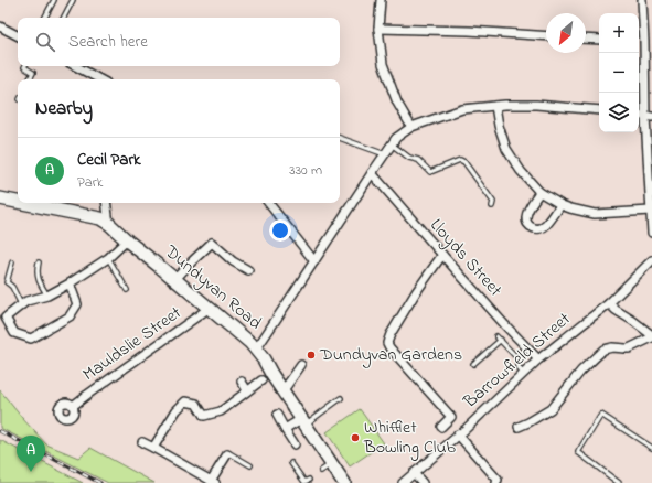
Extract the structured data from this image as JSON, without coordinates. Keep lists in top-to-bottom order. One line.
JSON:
{"streets":{"main road":["Dundyvan Road"],"street":["Lloyds Street","Mauldslie Street","Barrowfield Street"]},"crossings":[["Lloyds Street","Barrowfield Street"],["Dundyvan Road","Mauldslie Street"]],"places":["Dundyvan Gardens","Whifflet Bowling Club"],"north":"bottom left","page":{"map_buttons":["+","−"],"search":"Search here","heading":"Nearby","list":[{"mark":"A","name":"Cecil Park","note":"Park","value":"330 m"}],"pins":"A"}}
